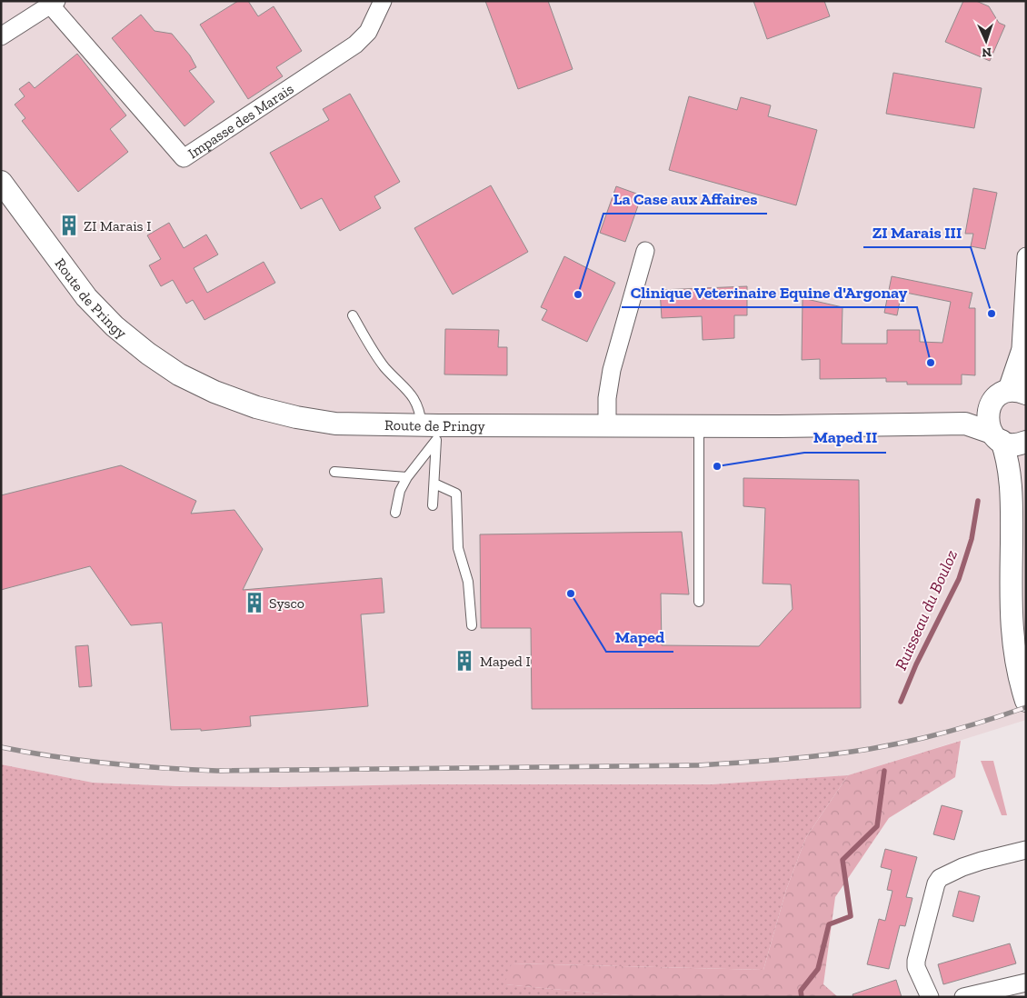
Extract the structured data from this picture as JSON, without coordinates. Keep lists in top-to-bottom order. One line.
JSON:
{"streets":{"street":["Impasse des Marais","Route de Pringy"]},"water":["Ruisseau du Bouloz"],"places":{"building":["ZI Marais I","Sysco","Maped I"],"other":["La Case aux Affaires","ZI Marais III","Clinique Veterinaire Equine d'Argonay","Maped II","Maped"]},"north":"bottom"}
